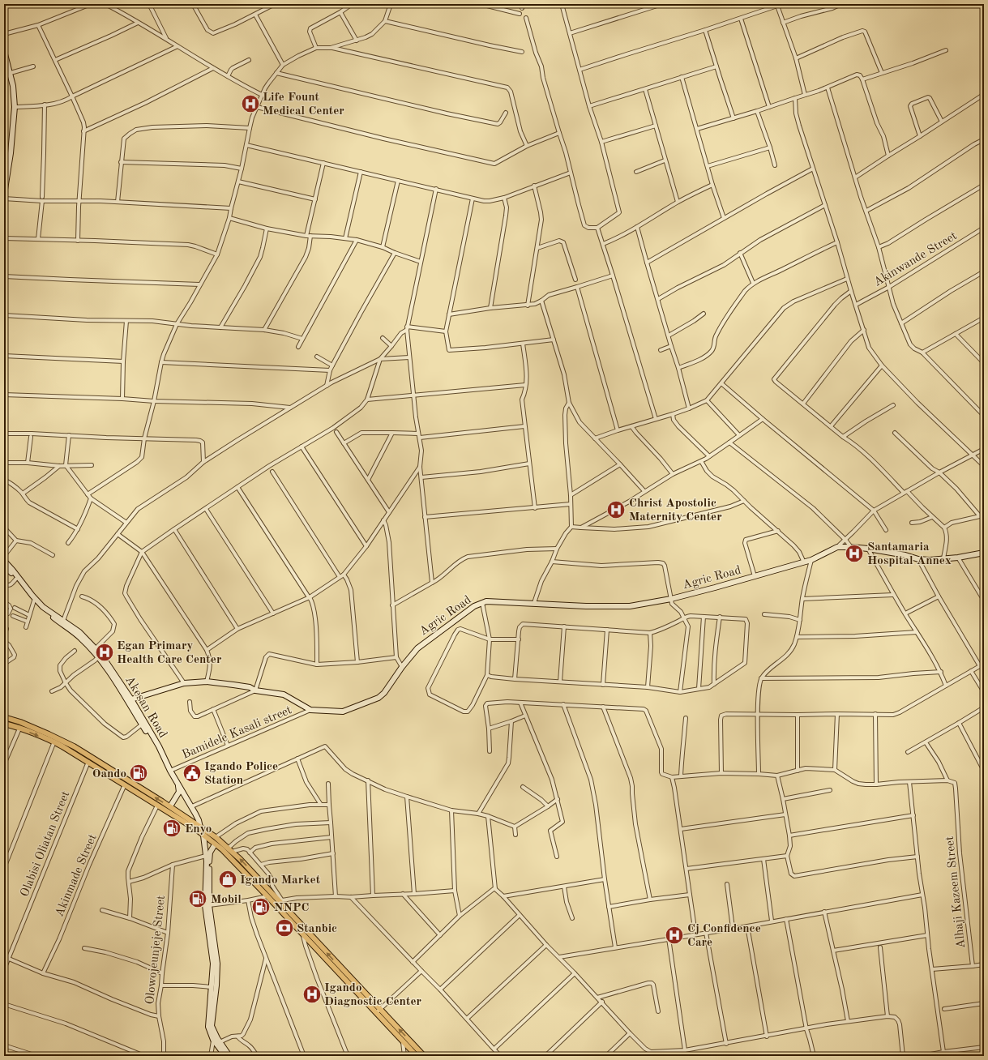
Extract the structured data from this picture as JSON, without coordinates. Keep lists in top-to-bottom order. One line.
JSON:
{"streets":{"street":["Akinwande Street","Agric Road","Akesan Road","Bamidele Kasali street","Olabisi Oliatan Street","Akinmade Street","Alhaji Kazeem Street","Olowojeunjeje Street"]},"crossings":[["Agric Road","Akesan Road"],["Agric Road","Bamidele Kasali street"],["Akesan Road","Bamidele Kasali street"]],"places":{"hospital":["Life Fount Medical Center","Christ Apostolic Maternity Center","Santamaria Hospital Annex","Egan Primary Health Care Center","Cj Confidence Care","Igando Diagnostic Center"],"fuel station":["Oando","Enyo","Mobil","NNPC"],"public building":["Igando Police Station"],"shop":["Igando Market"],"bank":["Stanbic"]}}
